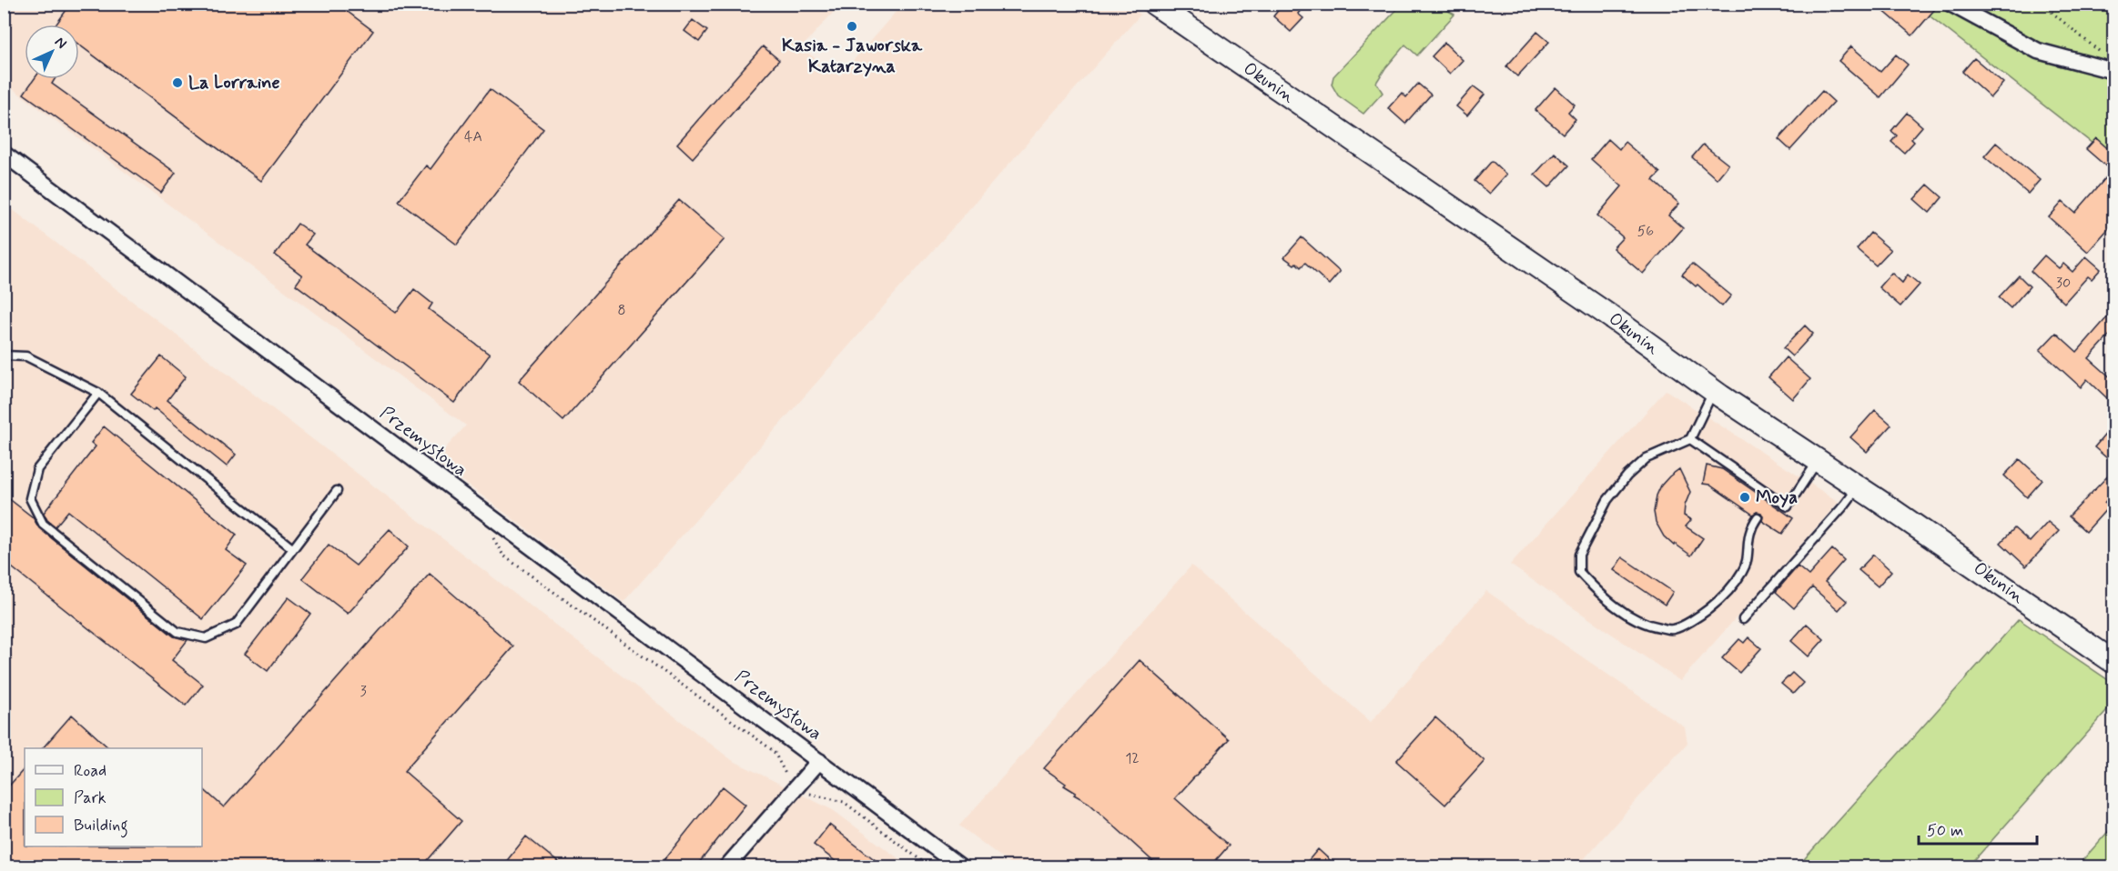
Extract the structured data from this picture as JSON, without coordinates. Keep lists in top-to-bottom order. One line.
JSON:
{"streets":{"main road":["Okunin"],"street":["Przemysłowa"]},"places":["Kasia - Jaworska Katarzyna","La Lorraine","Moya"],"house_numbers":["4A","56","30","8","3","12"],"legend":["Road","Park","Building"],"scale_bar":"50 m","north":"top right"}
